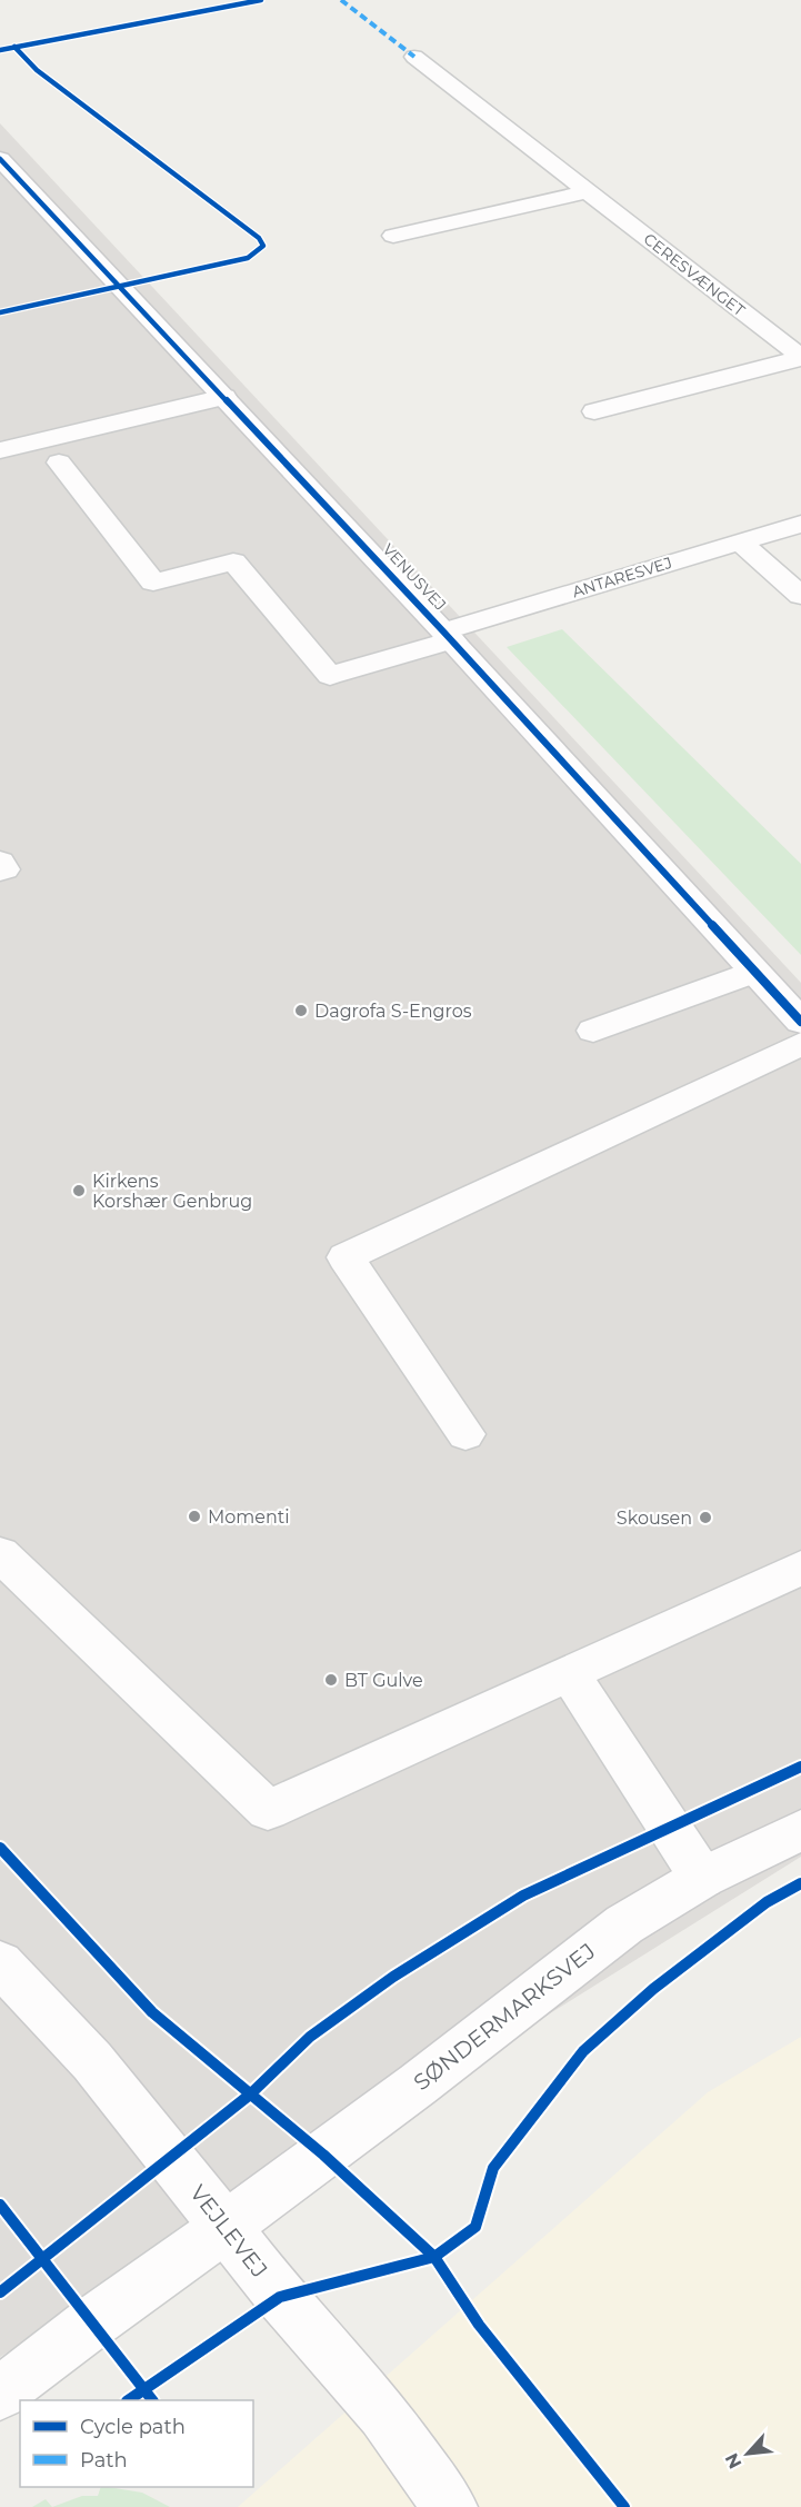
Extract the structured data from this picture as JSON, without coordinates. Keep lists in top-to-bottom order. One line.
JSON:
{"streets":{"street":["CERESVÆNGET","VENUSVEJ","ANTARESVEJ","SØNDERMARKSVEJ","VEJLEVEJ"]},"crossings":[["VENUSVEJ","ANTARESVEJ"],["SØNDERMARKSVEJ","VEJLEVEJ"]],"places":["Dagrofa S-Engros","Kirkens Korshær Genbrug","Momenti","Skousen","BT Gulve"],"legend":["Cycle path","Path"],"north":"bottom left"}
